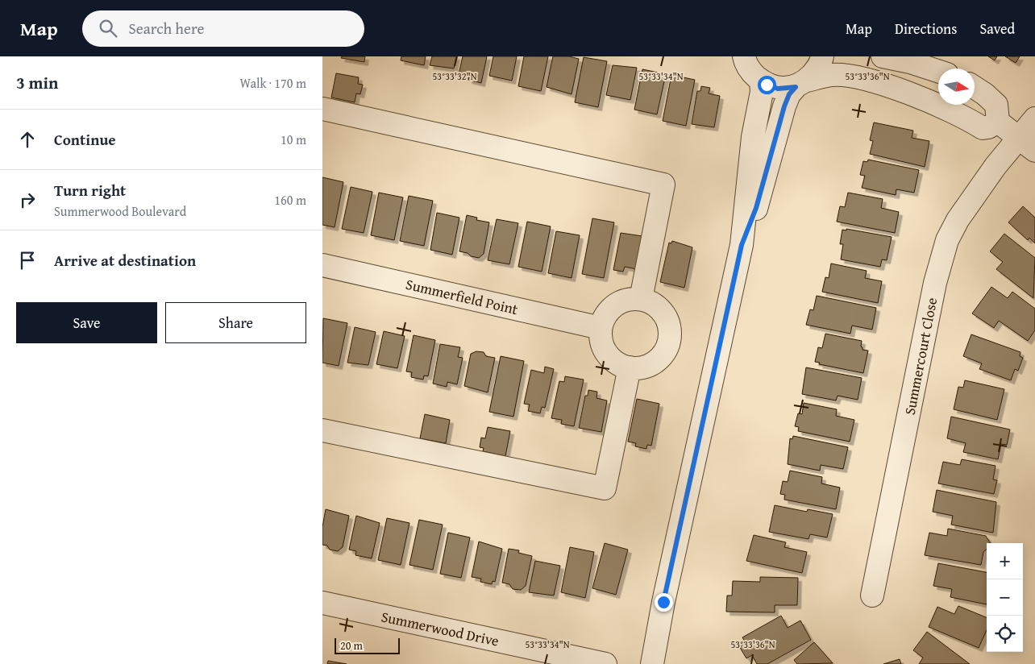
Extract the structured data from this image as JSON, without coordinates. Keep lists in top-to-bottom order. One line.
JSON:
{"streets":{"street":["Summerfield Point","Summercourt Close","Summerwood Drive"]},"scale_bar":"20 m","north":"right","page":{"header":"Map","search":"Search here","nav":["Map","Directions","Saved"],"heading":["3 min","Walk · 170 m"],"list":[["Continue","10 m"],["Turn right","Summerwood Boulevard","160 m"],"Arrive at destination"],"buttons":["Save","Share"],"map_buttons":["+","−"],"scale":"20 m"},"coordinates":["53°33'32\"N","53°33'34\"N","53°33'36\"N"]}
